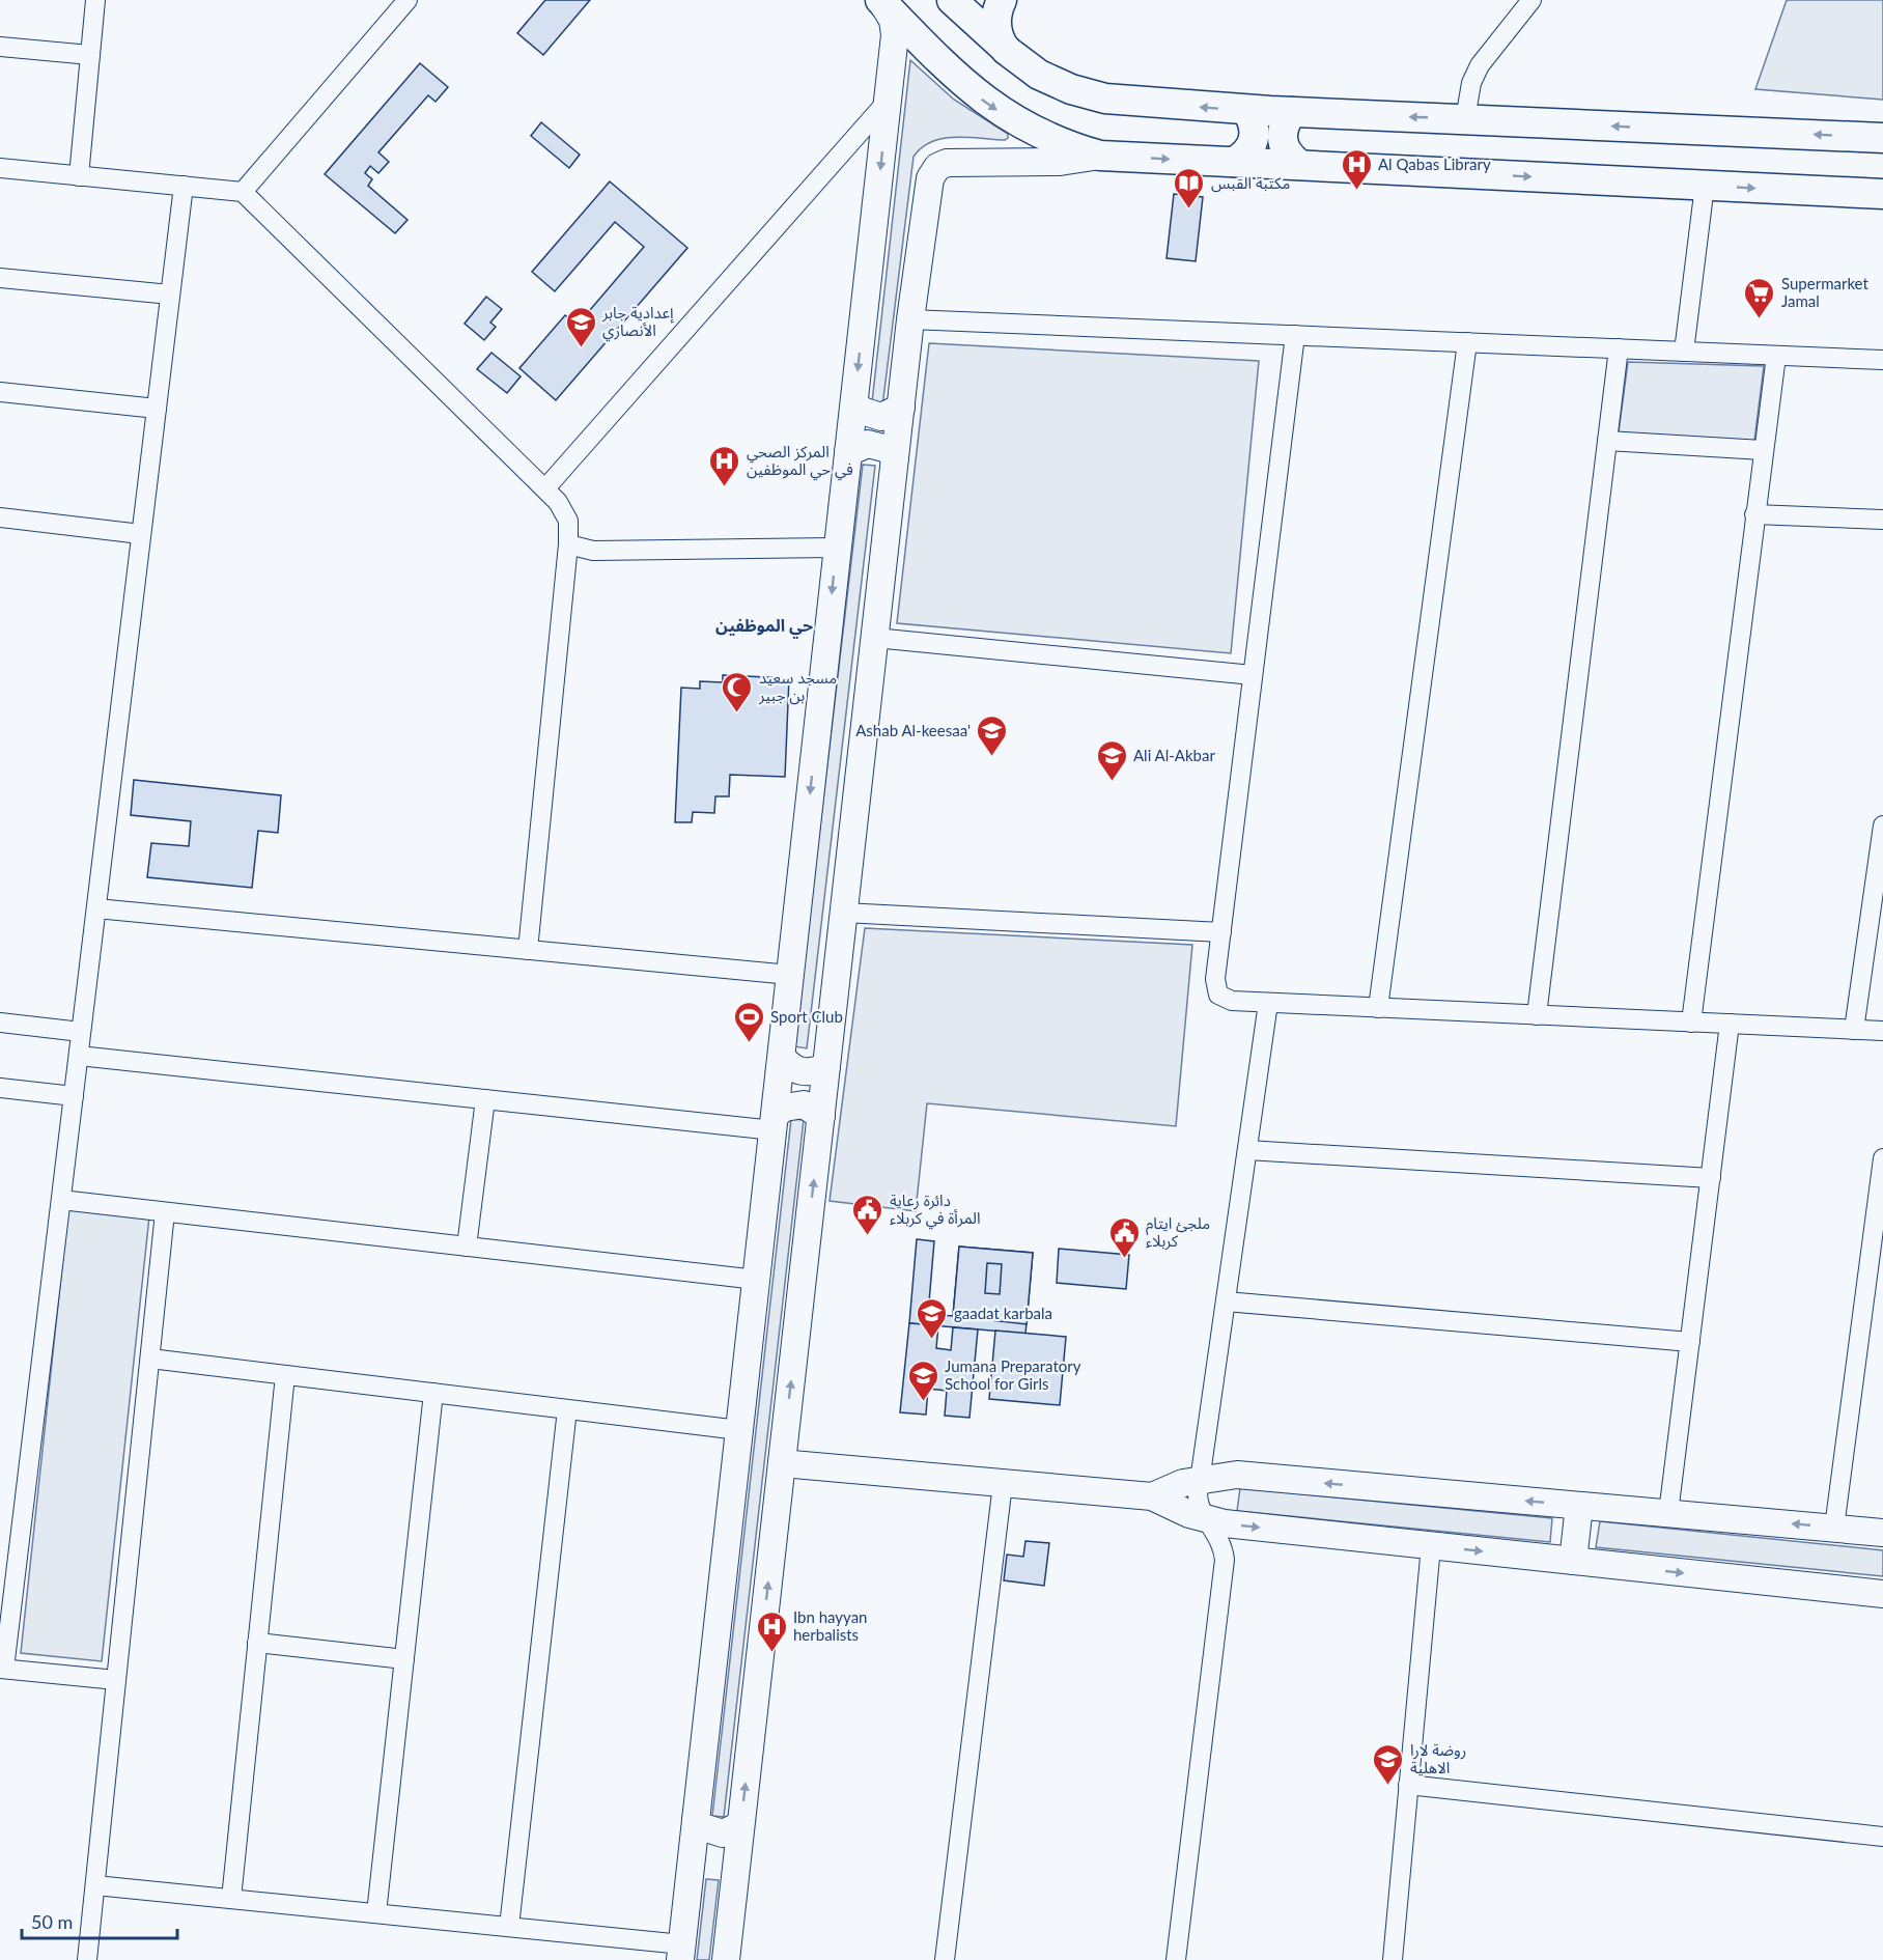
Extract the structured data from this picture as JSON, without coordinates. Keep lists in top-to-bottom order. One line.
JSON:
{"districts":["حي الموظفين"],"places":{"hospital":["Al Qabas Library","المركز الصحي في حي الموظفين","Ibn hayyan herbalists"],"library":["مكتبة القبس"],"supermarket":["Supermarket Jamal"],"school or university":["إعدادية جابر الأنصاري","Ashab Al-keesaa'","Ali Al-Akbar","gaadat karbala","Jumana Preparatory School for Girls","روضة لارا الاهلية"],"mosque":["مسجد سعيد بن جبير"],"sports":["Sport Club"],"public building":["دائرة رعاية المرأة في كربلاء","ملجئ ايتام كربلاء"]},"scale_bar":"50 m"}
